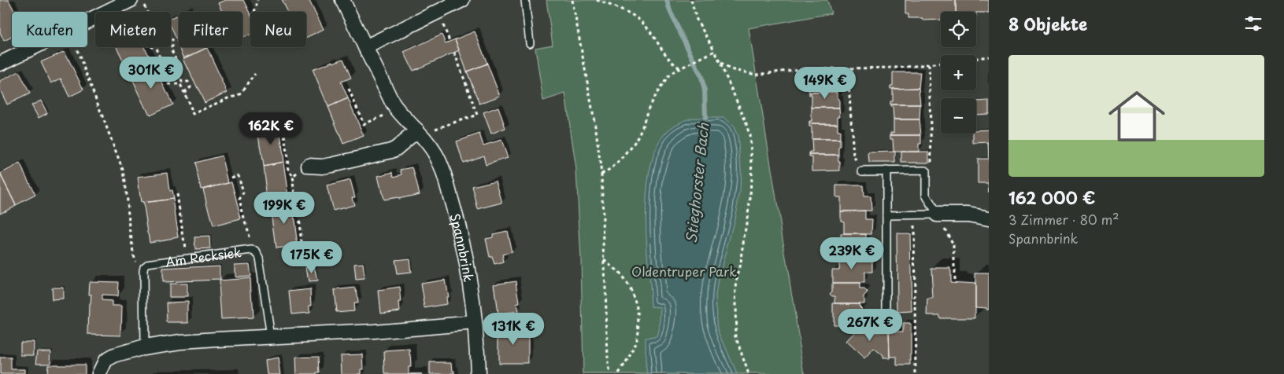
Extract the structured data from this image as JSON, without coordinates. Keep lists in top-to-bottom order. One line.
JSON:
{"streets":{"street":["Spannbrink"],"lane":["Am Recksiek"]},"water":["Stieghorster Bach"],"parks":["Oldentruper Park"],"page":{"heading":"8 Objekte","map_buttons":["+","−"],"chip":["Kaufen","Mieten","Filter","Neu"],"list":[{"name":"162 000 €","note":"3 Zimmer · 80 m² · Spannbrink"}],"price":["301K €","149K €","162K €","199K €","239K €","175K €","267K €","131K €"]}}
